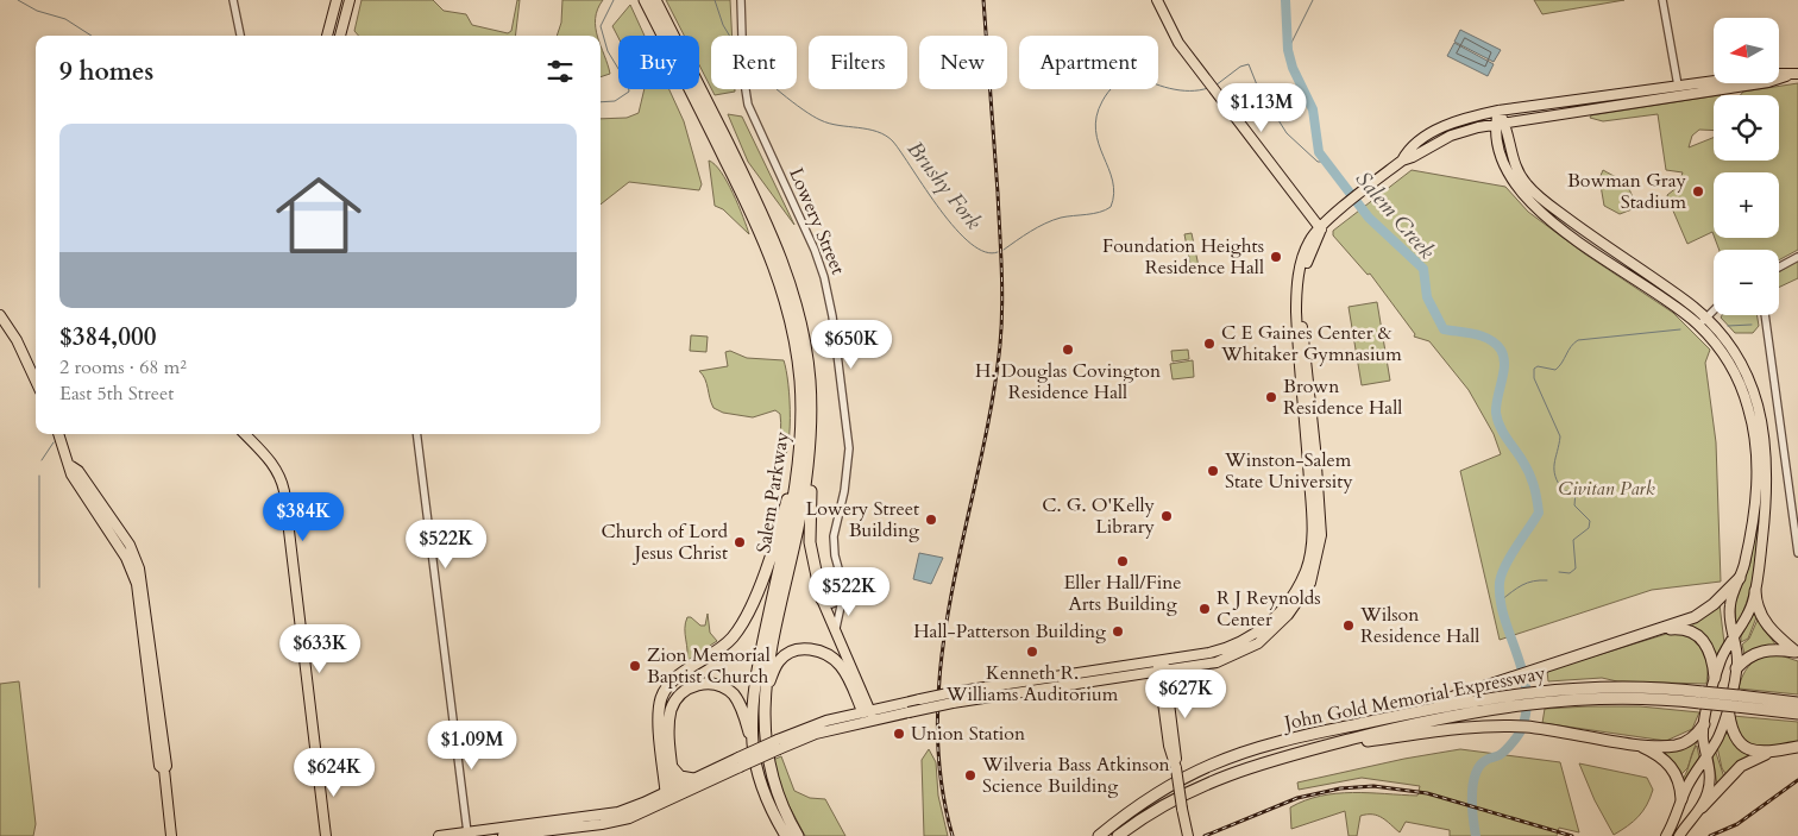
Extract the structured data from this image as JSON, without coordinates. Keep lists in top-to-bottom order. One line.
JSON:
{"streets":{"highway":["Salem Parkway","John Gold Memorial Expressway"],"street":["Lowery Street"]},"water":["Brushy Fork","Salem Creek"],"parks":["Civitan Park"],"places":["Bowman Gray Stadium","Foundation Heights Residence Hall","C E Gaines Center & Whitaker Gymnasium","H. Douglas Covington Residence Hall","Brown Residence Hall","Winston-Salem State University","C. G. O'Kelly Library","Lowery Street Building","Church of Lord Jesus Christ","Eller Hall/Fine Arts Building","R J Reynolds Center","Wilson Residence Hall","Hall-Patterson Building","Kenneth R. Williams Auditorium","Zion Memorial Baptist Church","Union Station","Wilveria Bass Atkinson Science Building"],"north":"left","page":{"map_buttons":["+","−"],"chip":["Buy","Rent","Filters","New","Apartment"],"heading":"9 homes","price":["$1.13M","$650K","$384K","$522K","$522K","$633K","$627K","$1.09M","$624K"],"list":[{"name":"$384,000","note":"2 rooms · 68 m² · East 5th Street"}]}}
